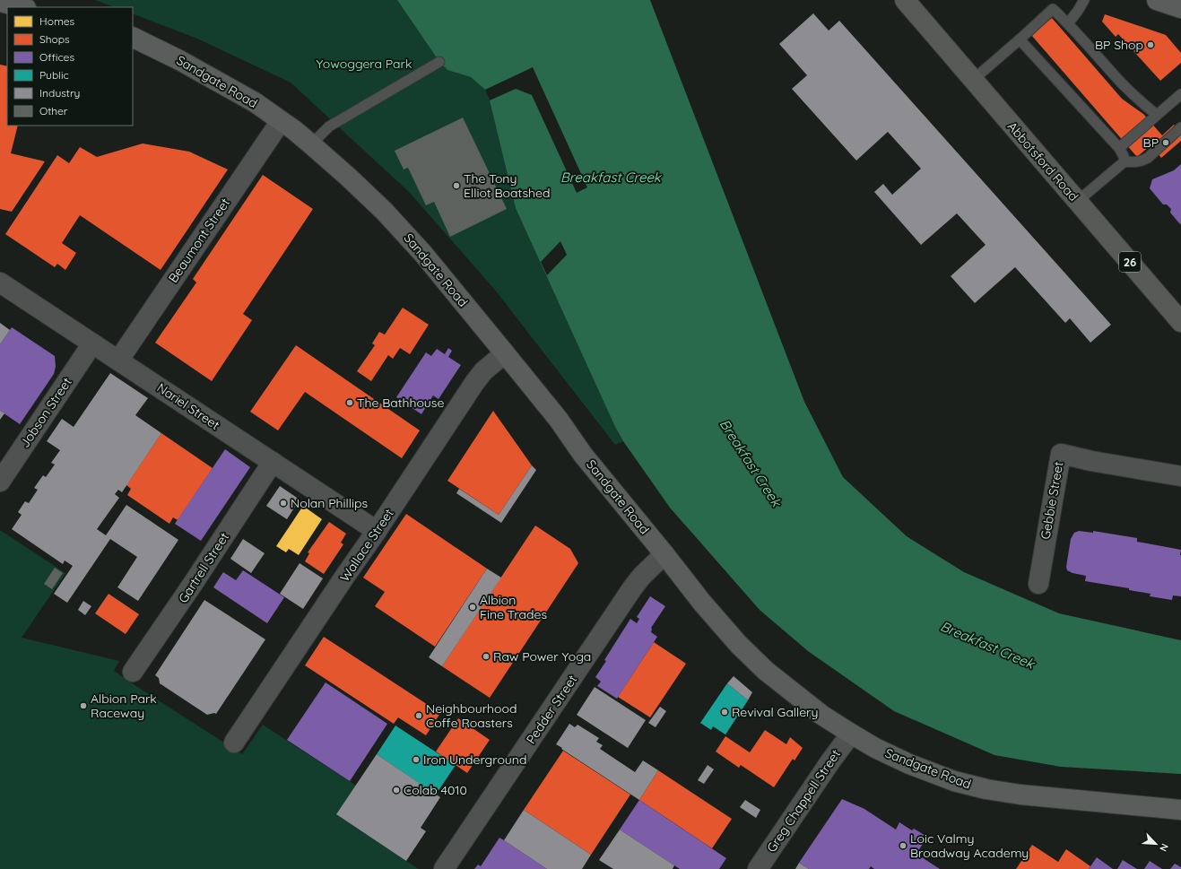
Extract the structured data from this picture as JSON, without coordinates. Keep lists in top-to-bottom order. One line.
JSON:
{"streets":{"highway":["Abbotsford Road","26"],"main road":["Sandgate Road"],"street":["Beaumont Street","Nariel Street","Jobson Street","Gebbie Street","Wallace Street","Gartrell Street","Pedder Street","Greg Chappell Street"]},"crossings":[["Sandgate Road","Beaumont Street"],["Sandgate Road","Wallace Street"],["Sandgate Road","Pedder Street"],["Sandgate Road","Greg Chappell Street"],["Beaumont Street","Nariel Street"],["Nariel Street","Jobson Street"],["Nariel Street","Wallace Street"],["Nariel Street","Gartrell Street"]],"water":["Breakfast Creek"],"parks":["Yowoggera Park"],"places":["BP Shop","BP","The Tony Elliot Boatshed","The Bathhouse","Nolan Phillips","Albion Fine Trades","Raw Power Yoga","Albion Park Raceway","Revival Gallery","Neighbourhood Coffe Roasters","Iron Underground","Colab 4010","Loic Valmy Broadway Academy"],"legend":["Homes","Shops","Offices","Public","Industry","Other"],"north":"bottom right"}
